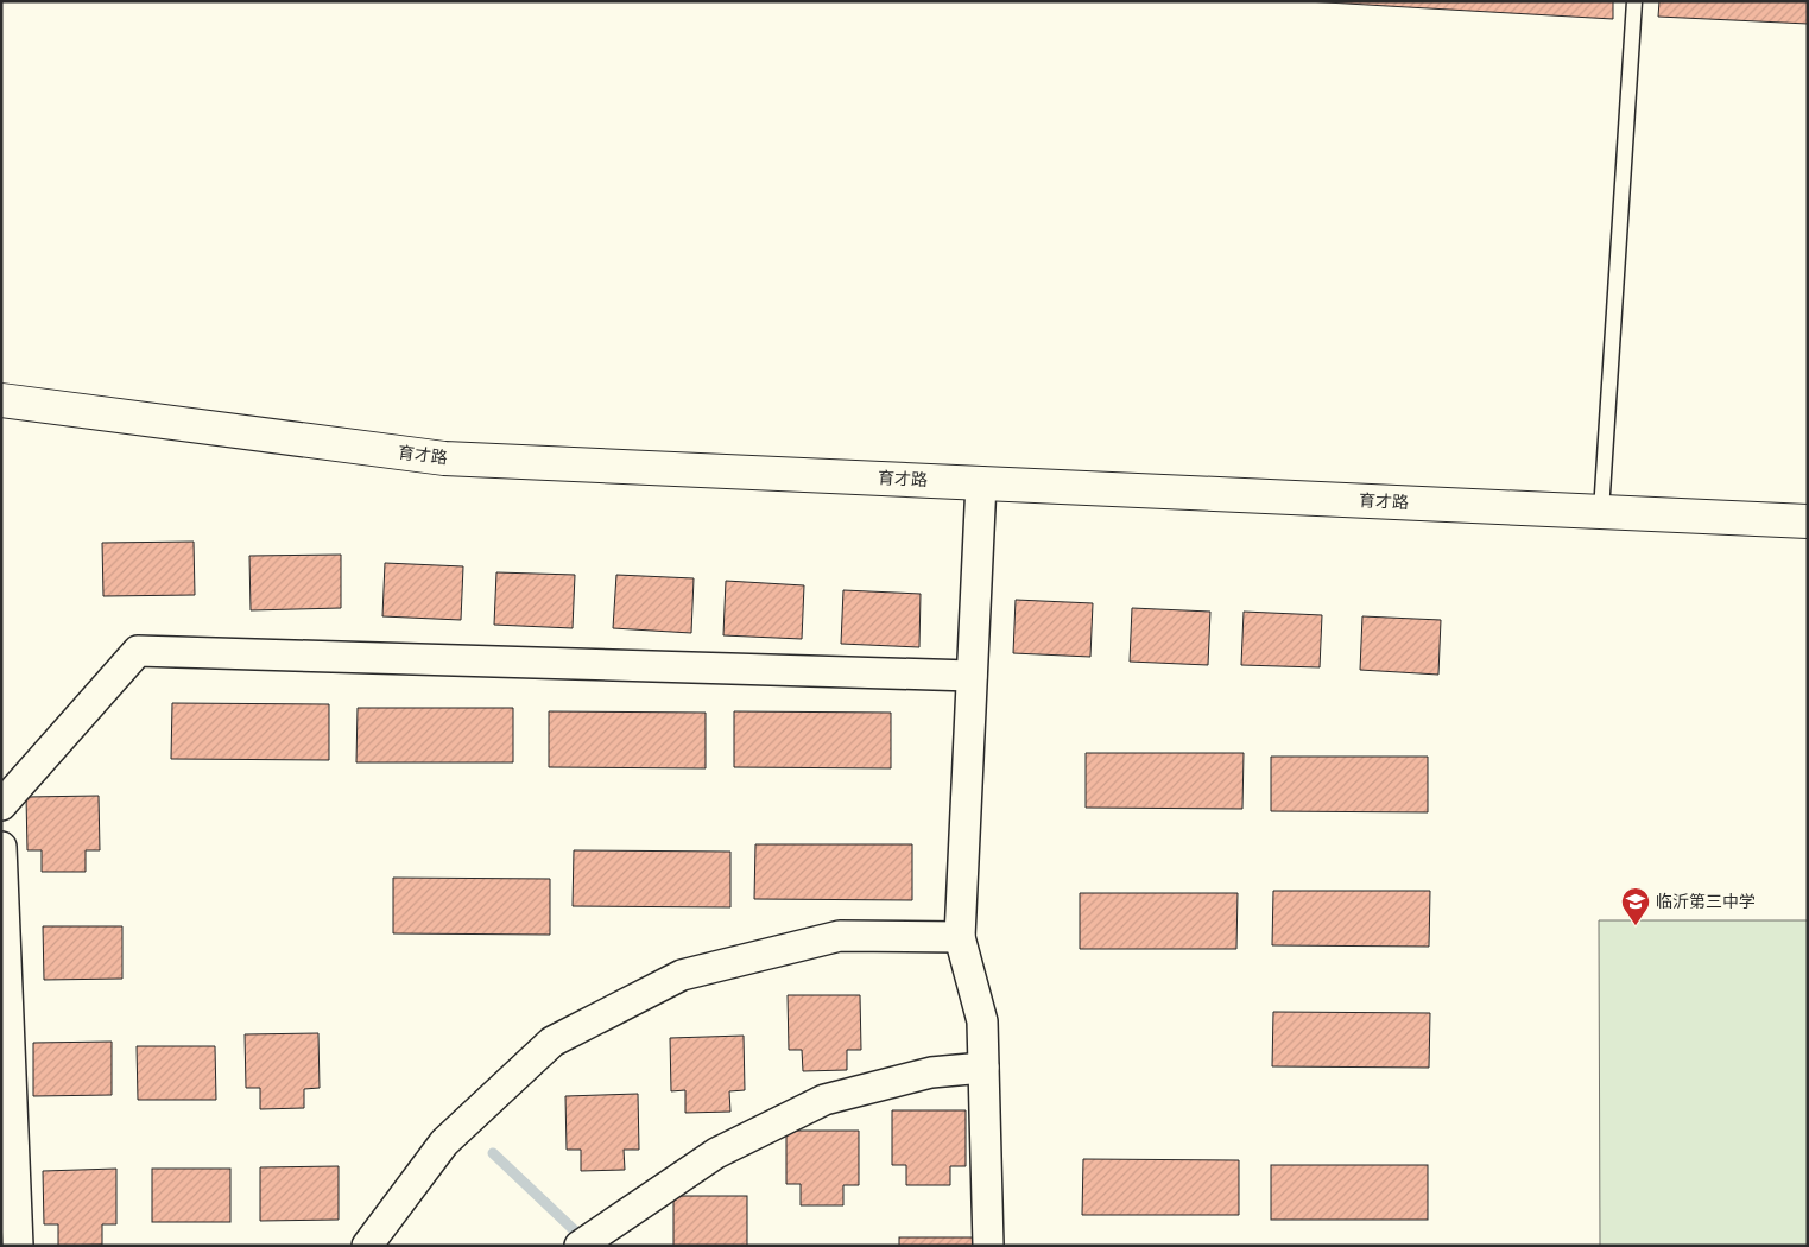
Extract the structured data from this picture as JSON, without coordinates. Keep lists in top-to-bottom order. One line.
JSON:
{"streets":{"street":["育才路"]},"places":{"school or university":["临沂第三中学"]}}
